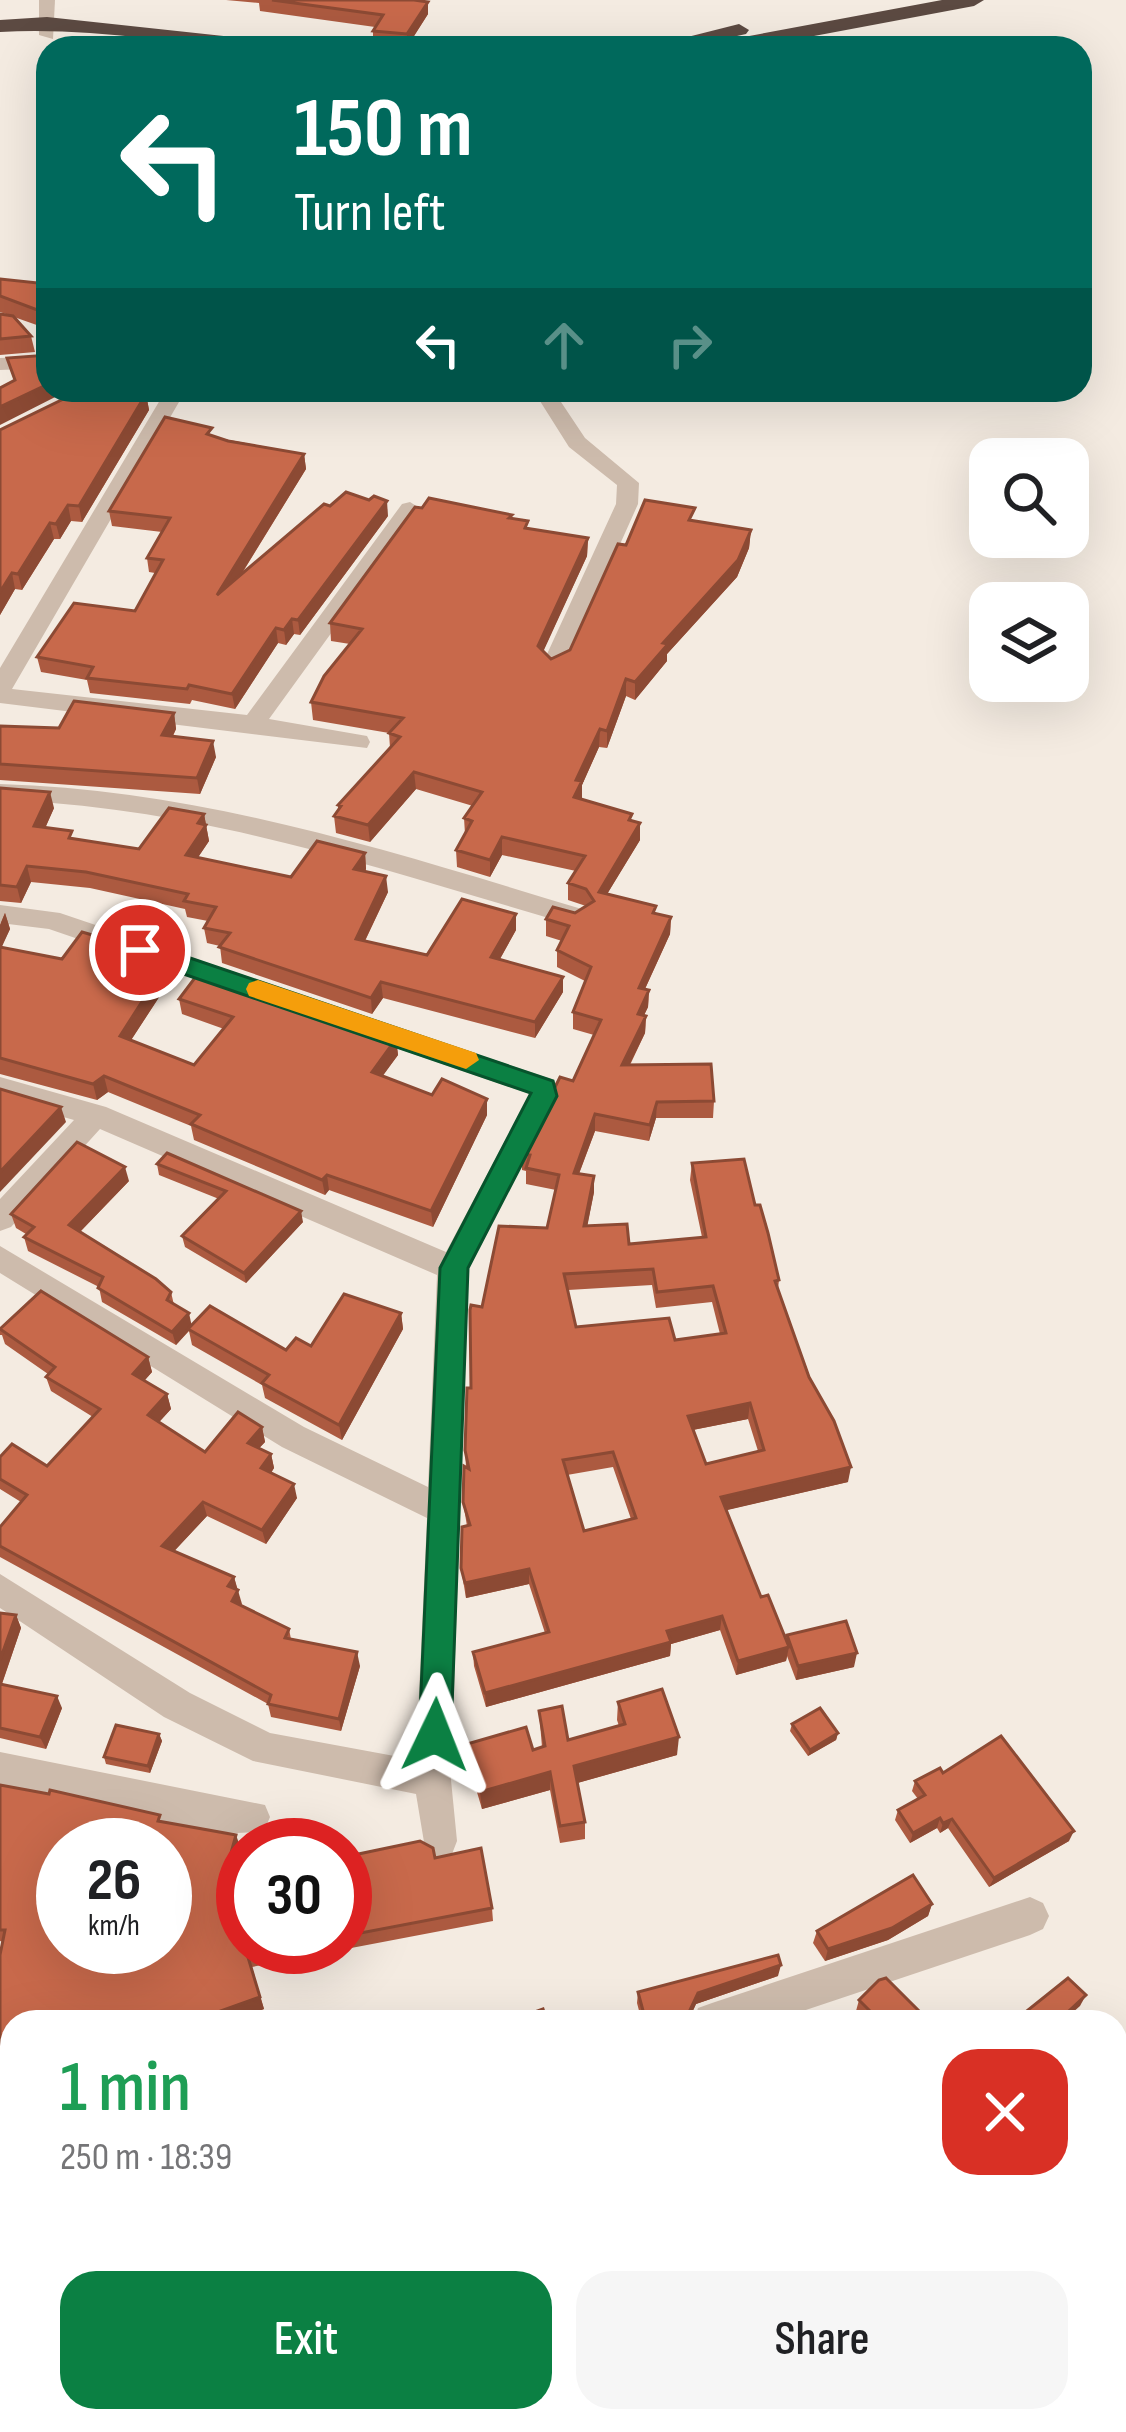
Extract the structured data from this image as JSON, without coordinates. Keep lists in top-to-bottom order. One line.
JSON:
{"page":{"turn":["150 m","Turn left"],"speed":"26 km/h","limit":"30","heading":["1 min","250 m · 18:39"],"buttons":["Exit","Share"]}}
